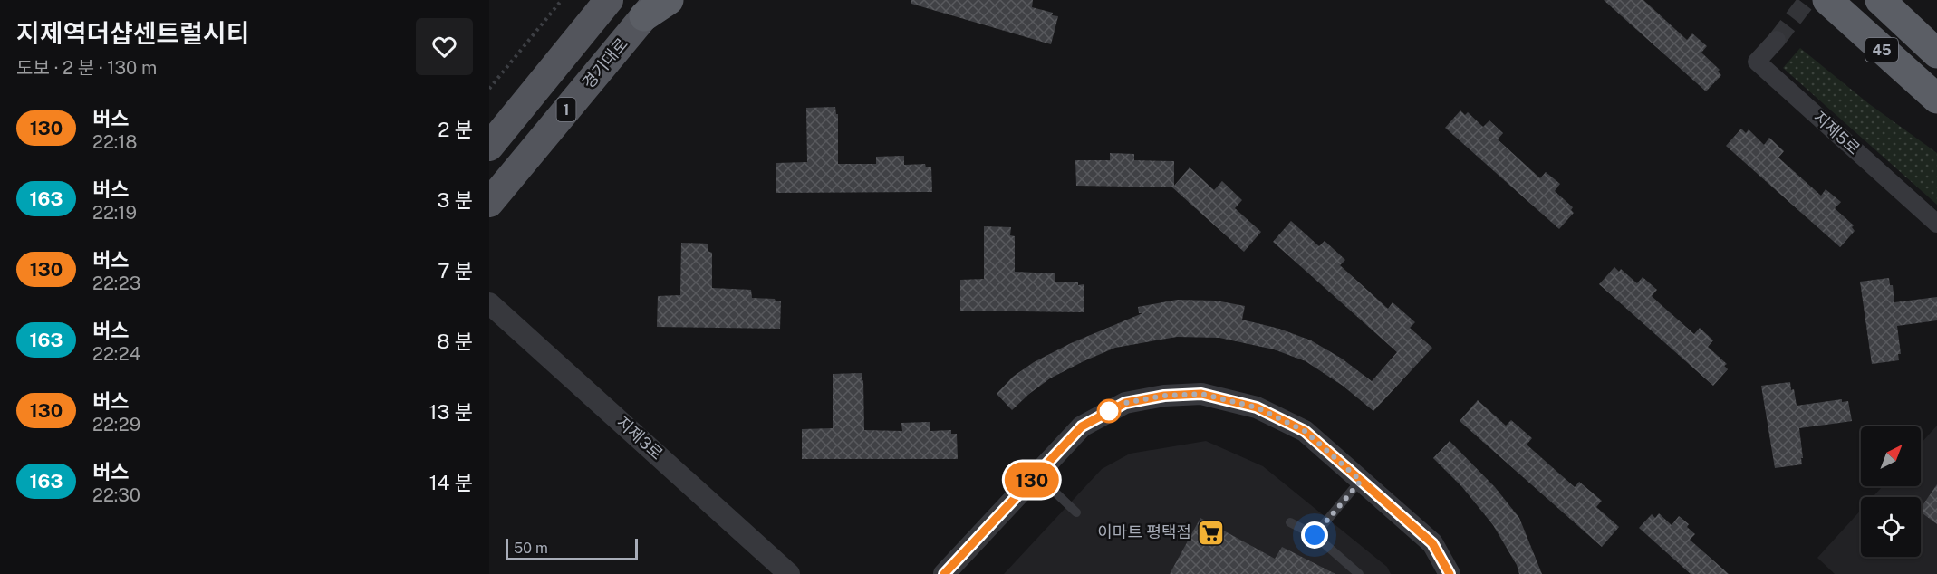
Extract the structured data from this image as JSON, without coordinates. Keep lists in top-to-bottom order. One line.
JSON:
{"streets":{"highway":["45"],"main road":["경기대로","1"],"street":["지제5로","지제3로"]},"places":{"supermarket":["이마트 평택점"]},"lines":["bus line 130"],"scale_bar":"50 m","north":"top right","page":{"heading":["지제역더샵센트럴시티","도보 · 2 분 · 130 m"],"on_map":"130","list":[{"mark":"130","name":"버스","note":"22:18","value":"2 분"},{"mark":"163","name":"버스","note":"22:19","value":"3 분"},{"mark":"130","name":"버스","note":"22:23","value":"7 분"},{"mark":"163","name":"버스","note":"22:24","value":"8 분"},{"mark":"130","name":"버스","note":"22:29","value":"13 분"},{"mark":"163","name":"버스","note":"22:30","value":"14 분"}],"scale":"50 m"}}
